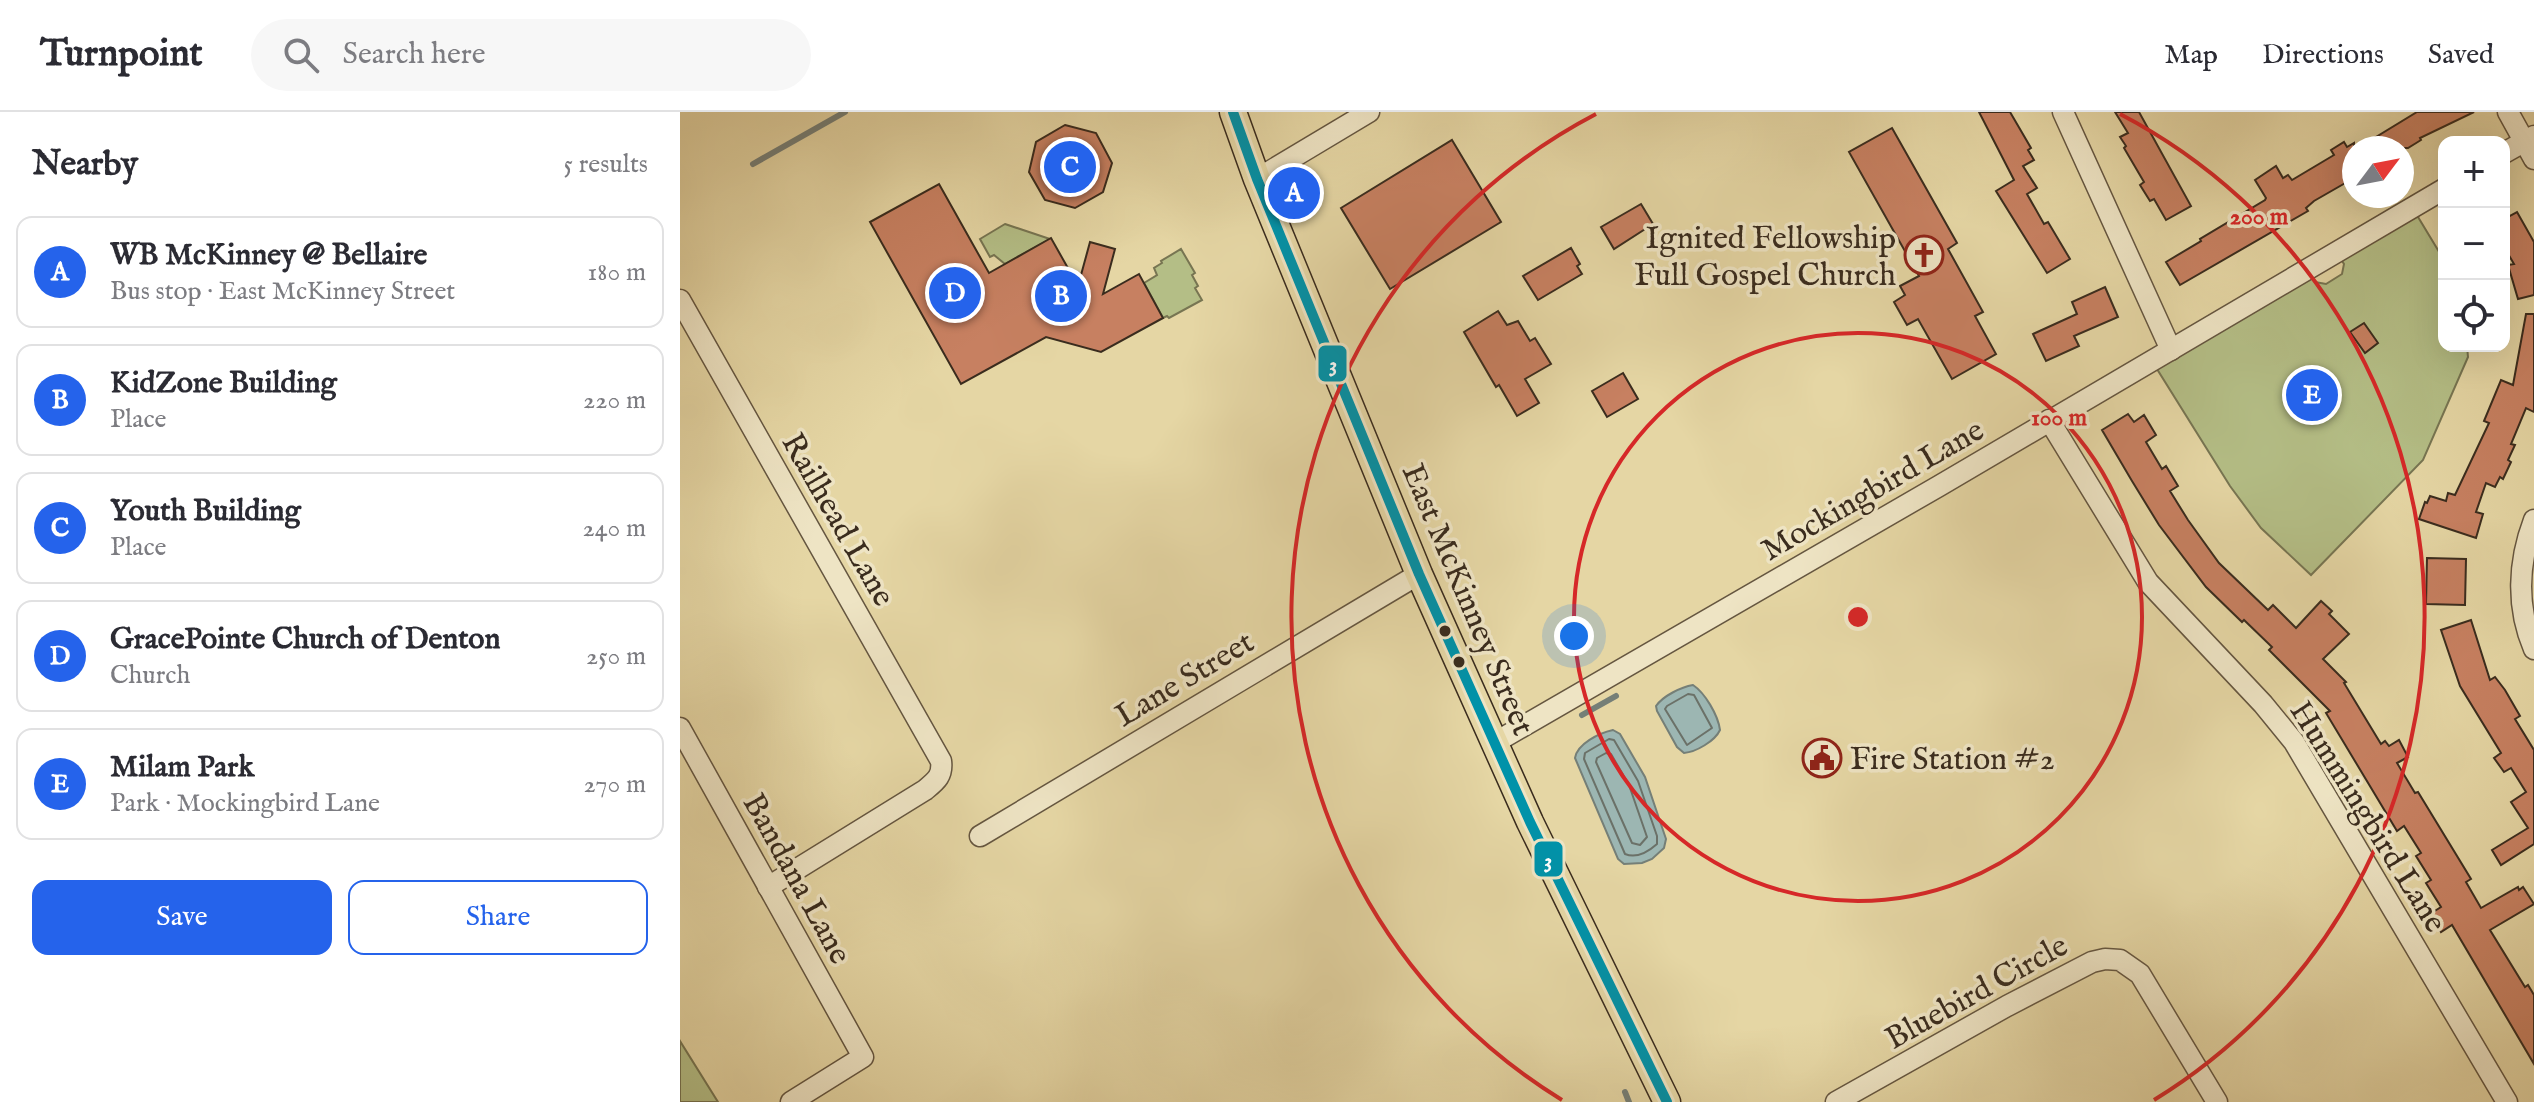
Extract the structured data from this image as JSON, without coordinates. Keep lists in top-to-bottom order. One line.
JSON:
{"streets":{"main road":["East McKinney Street"],"street":["Mockingbird Lane","Railhead Lane","Lane Street","Hummingbird Lane","Bandana Lane","Bluebird Circle"]},"crossings":[["Mockingbird Lane","East McKinney Street"],["Mockingbird Lane","Hummingbird Lane"],["Railhead Lane","Bandana Lane"],["East McKinney Street","Lane Street"]],"places":{"church":["Ignited Fellowship Full Gospel Church"],"public building":["Fire Station #2"]},"lines":["transit line 3"],"north":"top right","page":{"header":"Turnpoint","search":"Search here","nav":["Map","Directions","Saved"],"heading":["Nearby","5 results"],"map_buttons":["+","−"],"pins":["C","A","D","B","E"],"list":[{"mark":"A","name":"WB McKinney @ Bellaire","note":"Bus stop · East McKinney Street","value":"180 m"},{"mark":"B","name":"KidZone Building","note":"Place","value":"220 m"},{"mark":"C","name":"Youth Building","note":"Place","value":"240 m"},{"mark":"D","name":"GracePointe Church of Denton","note":"Church","value":"250 m"},{"mark":"E","name":"Milam Park","note":"Park · Mockingbird Lane","value":"270 m"}],"buttons":["Save","Share"]},"rings":["200 m","100 m"]}
